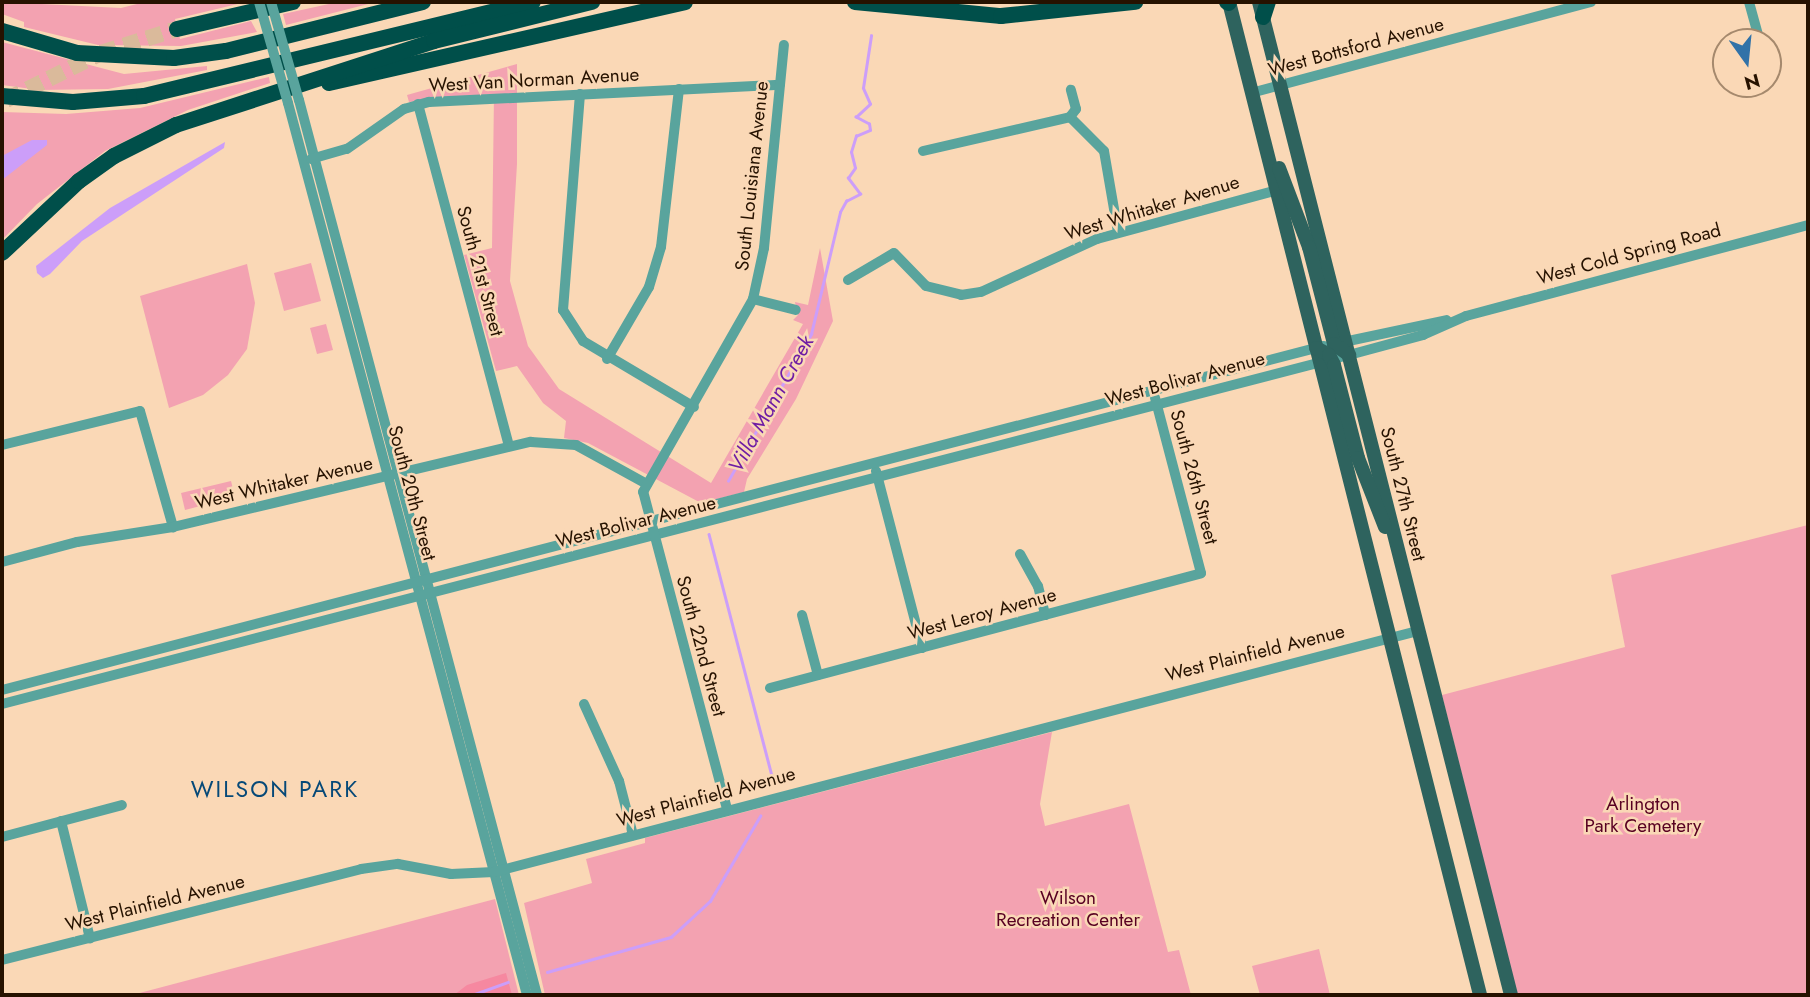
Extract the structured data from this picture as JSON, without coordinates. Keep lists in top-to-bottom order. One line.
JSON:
{"streets":{"main road":["South 27th Street"],"street":["West Bottsford Avenue","West Van Norman Avenue","South Louisiana Avenue","West Whitaker Avenue","West Cold Spring Road","South 21st Street","West Bolivar Avenue","South 26th Street","South 20th Street","West Leroy Avenue","South 22nd Street","West Plainfield Avenue"]},"crossings":[["West Bottsford Avenue","South 27th Street"],["West Van Norman Avenue","South Louisiana Avenue"],["West Van Norman Avenue","South 21st Street"],["West Van Norman Avenue","South 20th Street"],["South Louisiana Avenue","West Whitaker Avenue"],["South Louisiana Avenue","South 22nd Street"],["West Whitaker Avenue","South 21st Street"],["West Whitaker Avenue","South 20th Street"],["West Whitaker Avenue","South 22nd Street"],["West Cold Spring Road","West Bolivar Avenue"],["West Cold Spring Road","South 27th Street"],["West Bolivar Avenue","South 26th Street"],["West Bolivar Avenue","South 20th Street"],["West Bolivar Avenue","South 22nd Street"],["South 26th Street","West Leroy Avenue"],["South 20th Street","West Plainfield Avenue"],["South 27th Street","West Plainfield Avenue"],["South 22nd Street","West Plainfield Avenue"]],"districts":["WILSON PARK"],"water":["Villa Mann Creek"],"parks":["Arlington Park Cemetery","Wilson Recreation Center"],"north":"bottom"}
